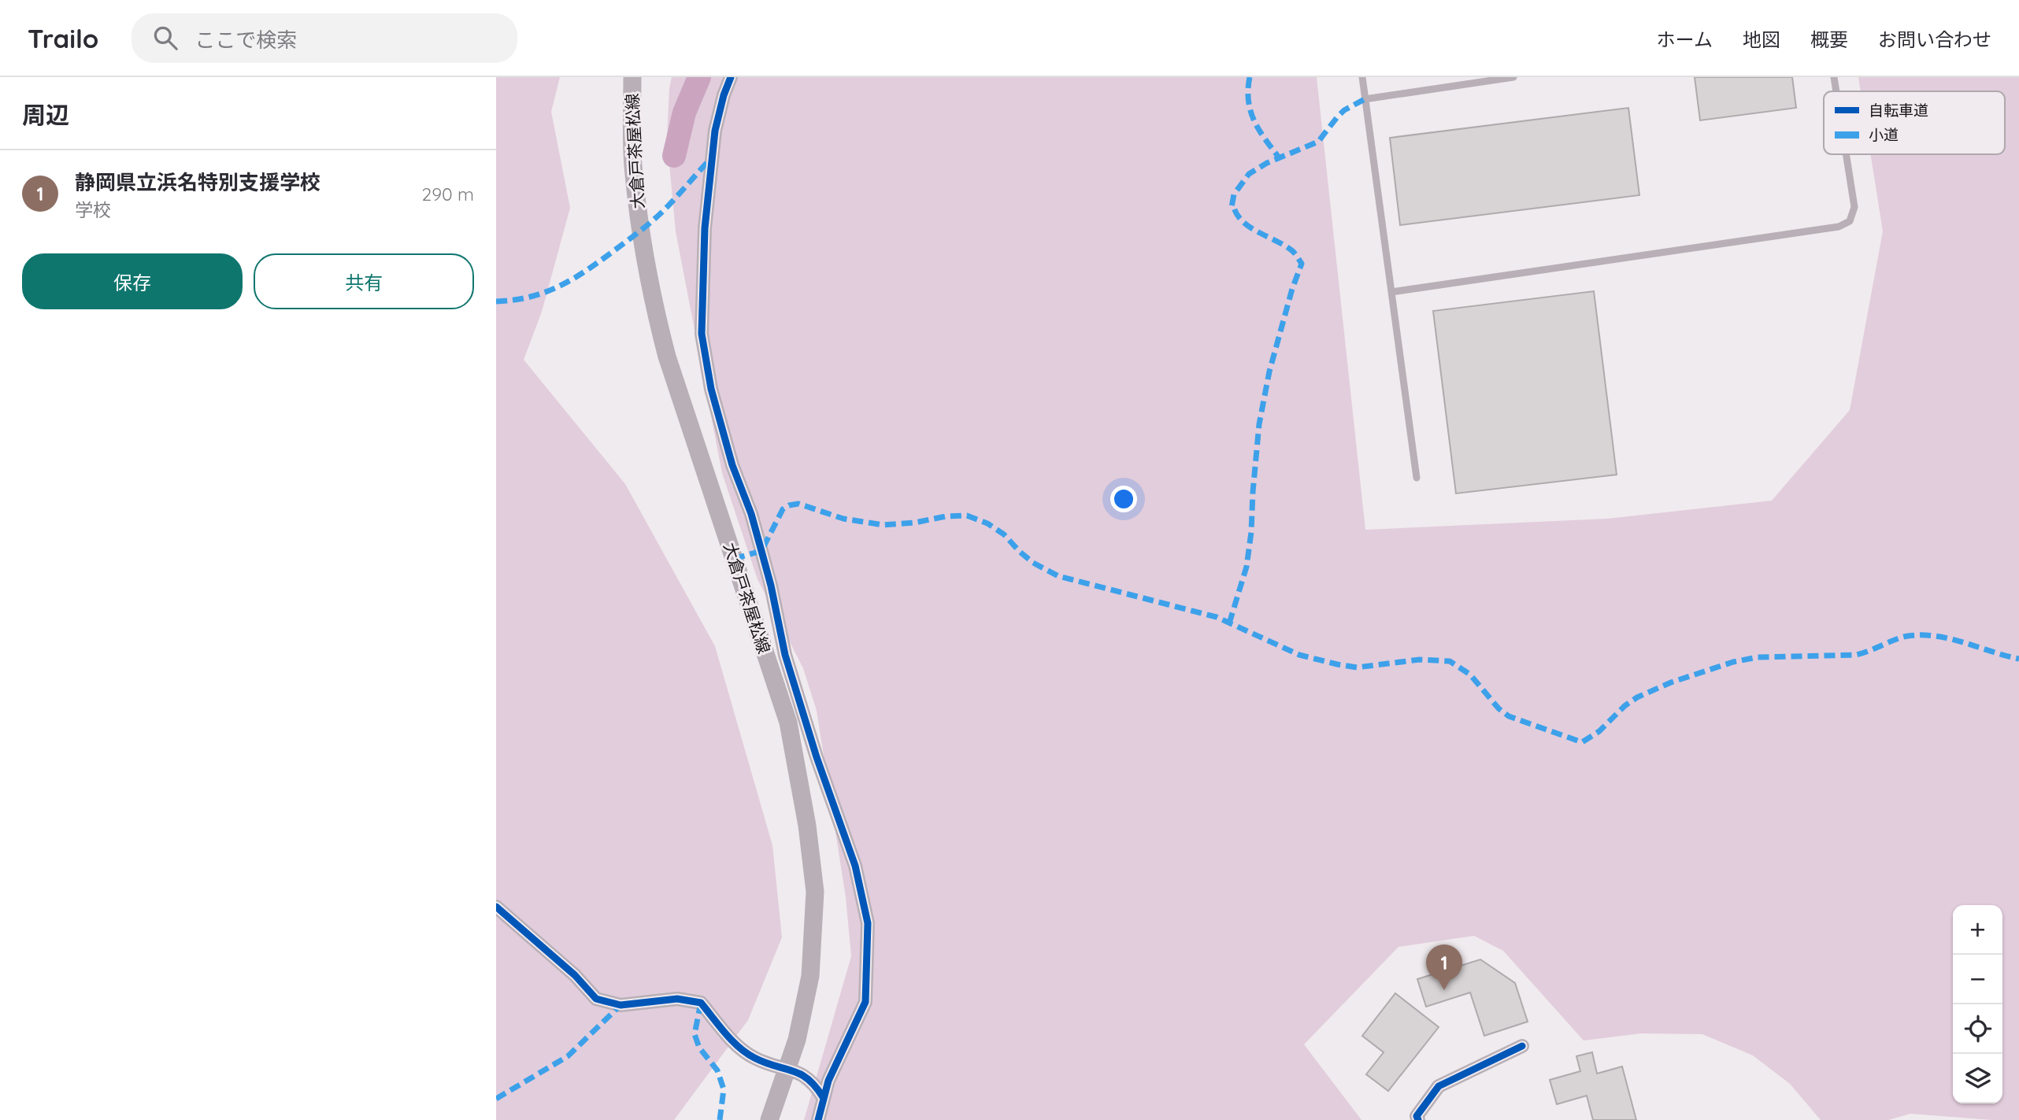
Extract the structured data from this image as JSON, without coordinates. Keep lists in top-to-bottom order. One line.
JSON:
{"streets":{"street":["大倉戸茶屋松線"]},"legend":["自転車道","小道"],"page":{"header":"Trailo","search":"ここで検索","nav":["ホーム","地図","概要","お問い合わせ"],"heading":"周辺","list":[{"mark":"1","name":"静岡県立浜名特別支援学校","note":"学校","value":"290 m"}],"buttons":["保存","共有"],"map_buttons":["+","−"],"pins":"1"}}
